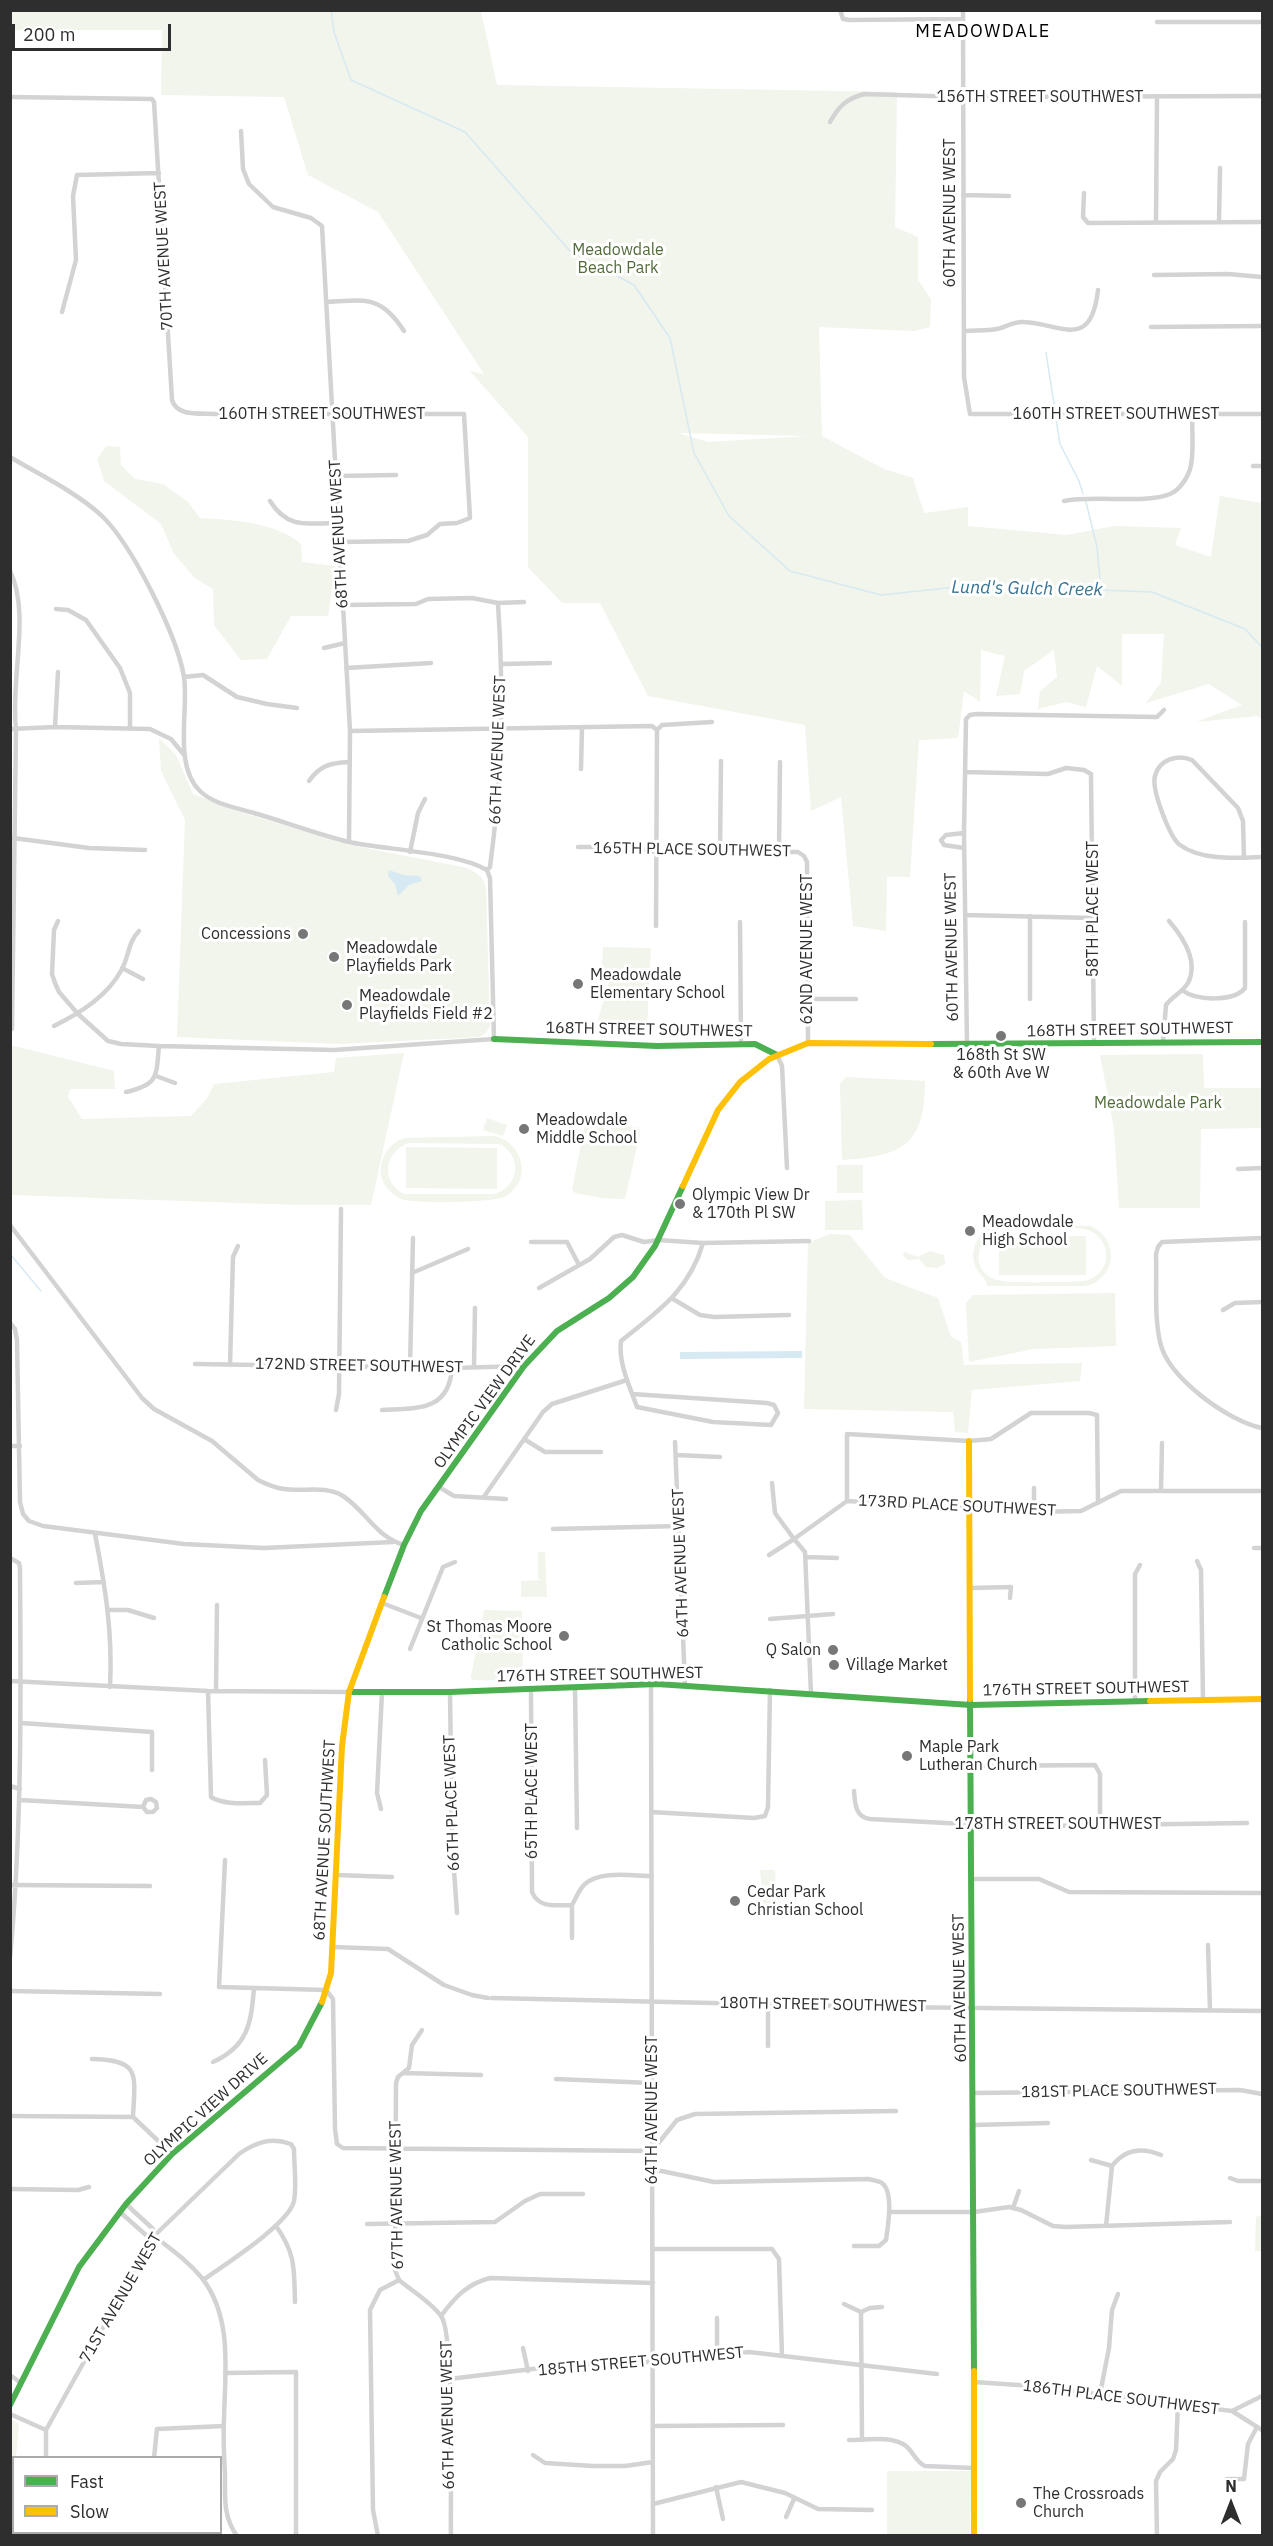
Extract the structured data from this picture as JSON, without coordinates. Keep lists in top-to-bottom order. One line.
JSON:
{"streets":{"street":["156TH STREET SOUTHWEST","60TH AVENUE WEST","70TH AVENUE WEST","160TH STREET SOUTHWEST","68TH AVENUE WEST","66TH AVENUE WEST","165TH PLACE SOUTHWEST","58TH PLACE WEST","62ND AVENUE WEST","168TH STREET SOUTHWEST","172ND STREET SOUTHWEST","OLYMPIC VIEW DRIVE","173RD PLACE SOUTHWEST","64TH AVENUE WEST","176TH STREET SOUTHWEST","65TH PLACE WEST","66TH PLACE WEST","178TH STREET SOUTHWEST","68TH AVENUE SOUTHWEST","180TH STREET SOUTHWEST","181ST PLACE SOUTHWEST","67TH AVENUE WEST","71ST AVENUE WEST","185TH STREET SOUTHWEST","186TH PLACE SOUTHWEST"]},"crossings":[["156TH STREET SOUTHWEST","60TH AVENUE WEST"],["60TH AVENUE WEST","160TH STREET SOUTHWEST"],["60TH AVENUE WEST","58TH PLACE WEST"],["60TH AVENUE WEST","168TH STREET SOUTHWEST"],["60TH AVENUE WEST","173RD PLACE SOUTHWEST"],["60TH AVENUE WEST","176TH STREET SOUTHWEST"],["60TH AVENUE WEST","178TH STREET SOUTHWEST"],["60TH AVENUE WEST","180TH STREET SOUTHWEST"],["60TH AVENUE WEST","181ST PLACE SOUTHWEST"],["60TH AVENUE WEST","186TH PLACE SOUTHWEST"],["70TH AVENUE WEST","160TH STREET SOUTHWEST"],["160TH STREET SOUTHWEST","68TH AVENUE WEST"],["66TH AVENUE WEST","168TH STREET SOUTHWEST"],["66TH AVENUE WEST","67TH AVENUE WEST"],["66TH AVENUE WEST","185TH STREET SOUTHWEST"],["165TH PLACE SOUTHWEST","62ND AVENUE WEST"],["58TH PLACE WEST","168TH STREET SOUTHWEST"],["62ND AVENUE WEST","168TH STREET SOUTHWEST"],["168TH STREET SOUTHWEST","OLYMPIC VIEW DRIVE"],["172ND STREET SOUTHWEST","OLYMPIC VIEW DRIVE"],["OLYMPIC VIEW DRIVE","176TH STREET SOUTHWEST"],["OLYMPIC VIEW DRIVE","68TH AVENUE SOUTHWEST"],["64TH AVENUE WEST","176TH STREET SOUTHWEST"],["64TH AVENUE WEST","180TH STREET SOUTHWEST"],["64TH AVENUE WEST","185TH STREET SOUTHWEST"],["176TH STREET SOUTHWEST","65TH PLACE WEST"],["176TH STREET SOUTHWEST","66TH PLACE WEST"],["176TH STREET SOUTHWEST","68TH AVENUE SOUTHWEST"],["68TH AVENUE SOUTHWEST","180TH STREET SOUTHWEST"]],"districts":["MEADOWDALE"],"water":["Lund's Gulch Creek"],"parks":["Meadowdale Beach Park","Meadowdale Park"],"places":["Concessions","Meadowdale Playfields Park","Meadowdale Elementary School","Meadowdale Playfields Field #2","168th St SW & 60th Ave W","Meadowdale Middle School","Olympic View Dr & 170th Pl SW","Meadowdale High School","St Thomas Moore Catholic School","Q Salon","Village Market","Maple Park Lutheran Church","Cedar Park Christian School","The Crossroads Church"],"legend":["Fast","Slow"],"scale_bar":"200 m","north":"top"}
